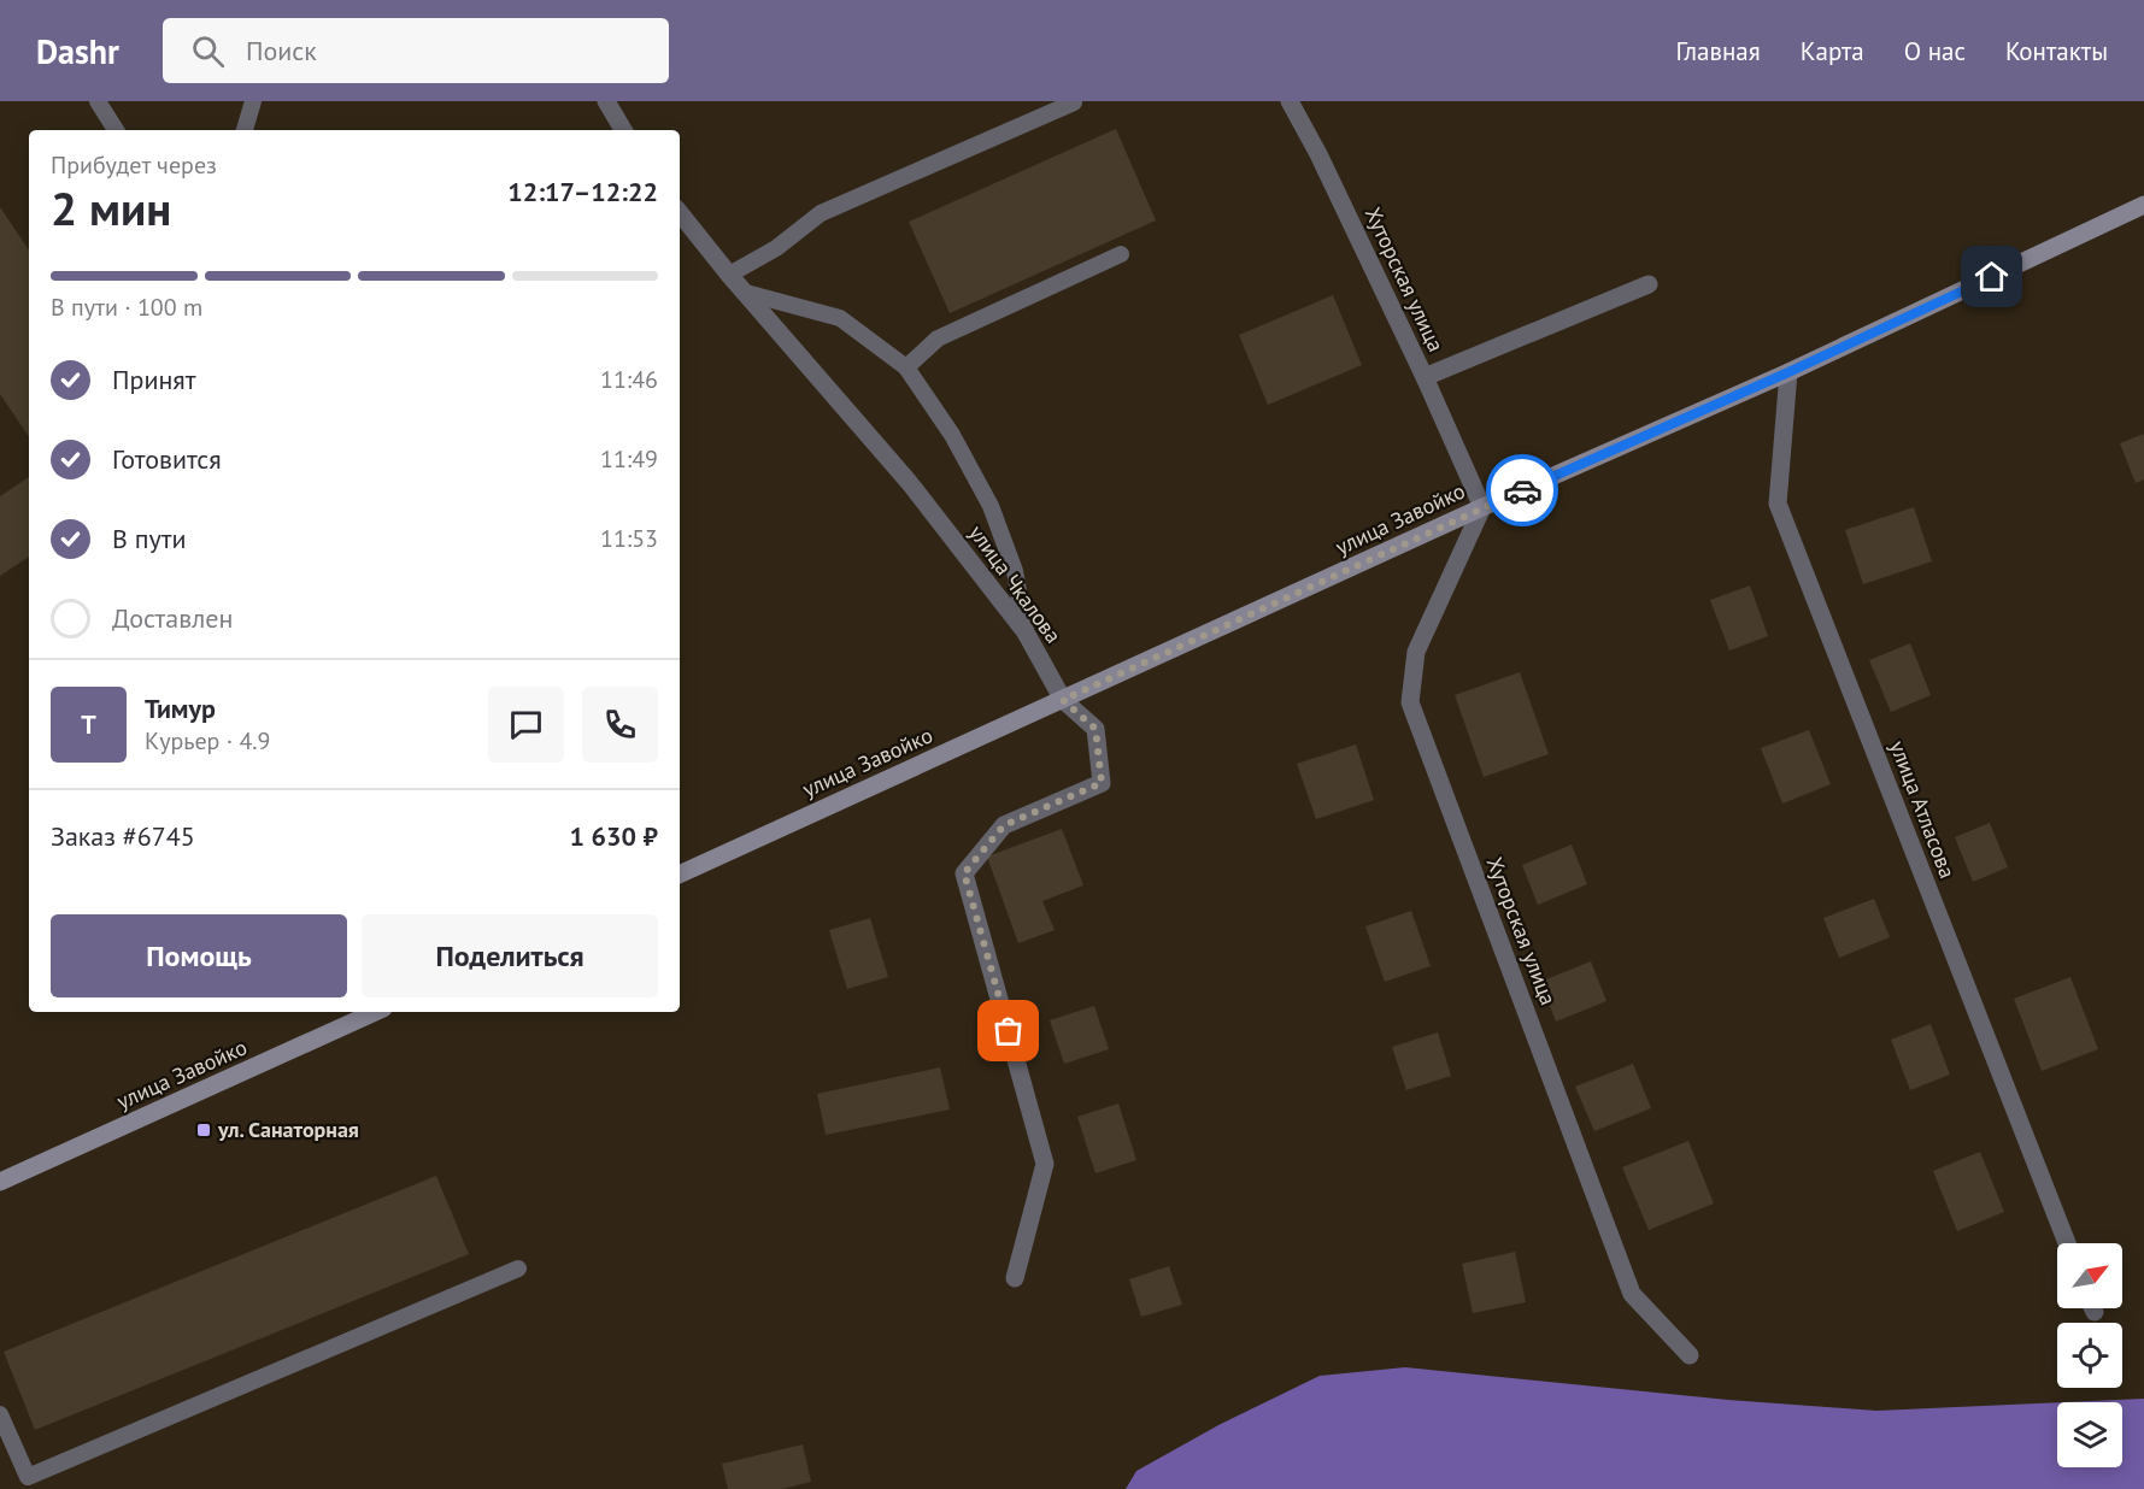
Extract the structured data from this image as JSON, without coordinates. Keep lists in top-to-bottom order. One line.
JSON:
{"streets":{"main road":["улица Завойко"],"street":["Хуторская улица","улица Чкалова","улица Атласова"]},"crossings":[["Хуторская улица","улица Завойко"],["улица Завойко","улица Чкалова"],["улица Завойко","улица Атласова"]],"places":{"transit":["ул. Санаторная"]},"north":"top right","page":{"header":"Dashr","search":"Поиск","nav":["Главная","Карта","О нас","Контакты"],"heading":["2 мин","Прибудет через","12:17–12:22"],"panel":["Тимур","Курьер · 4.9","Заказ #6745","1 630 ₽"],"bar":"В пути · 100 m","list":[["Принят","11:46"],["Готовится","11:49"],["В пути","11:53"],"Доставлен"],"round":"Т","buttons":["Помощь","Поделиться"]}}
